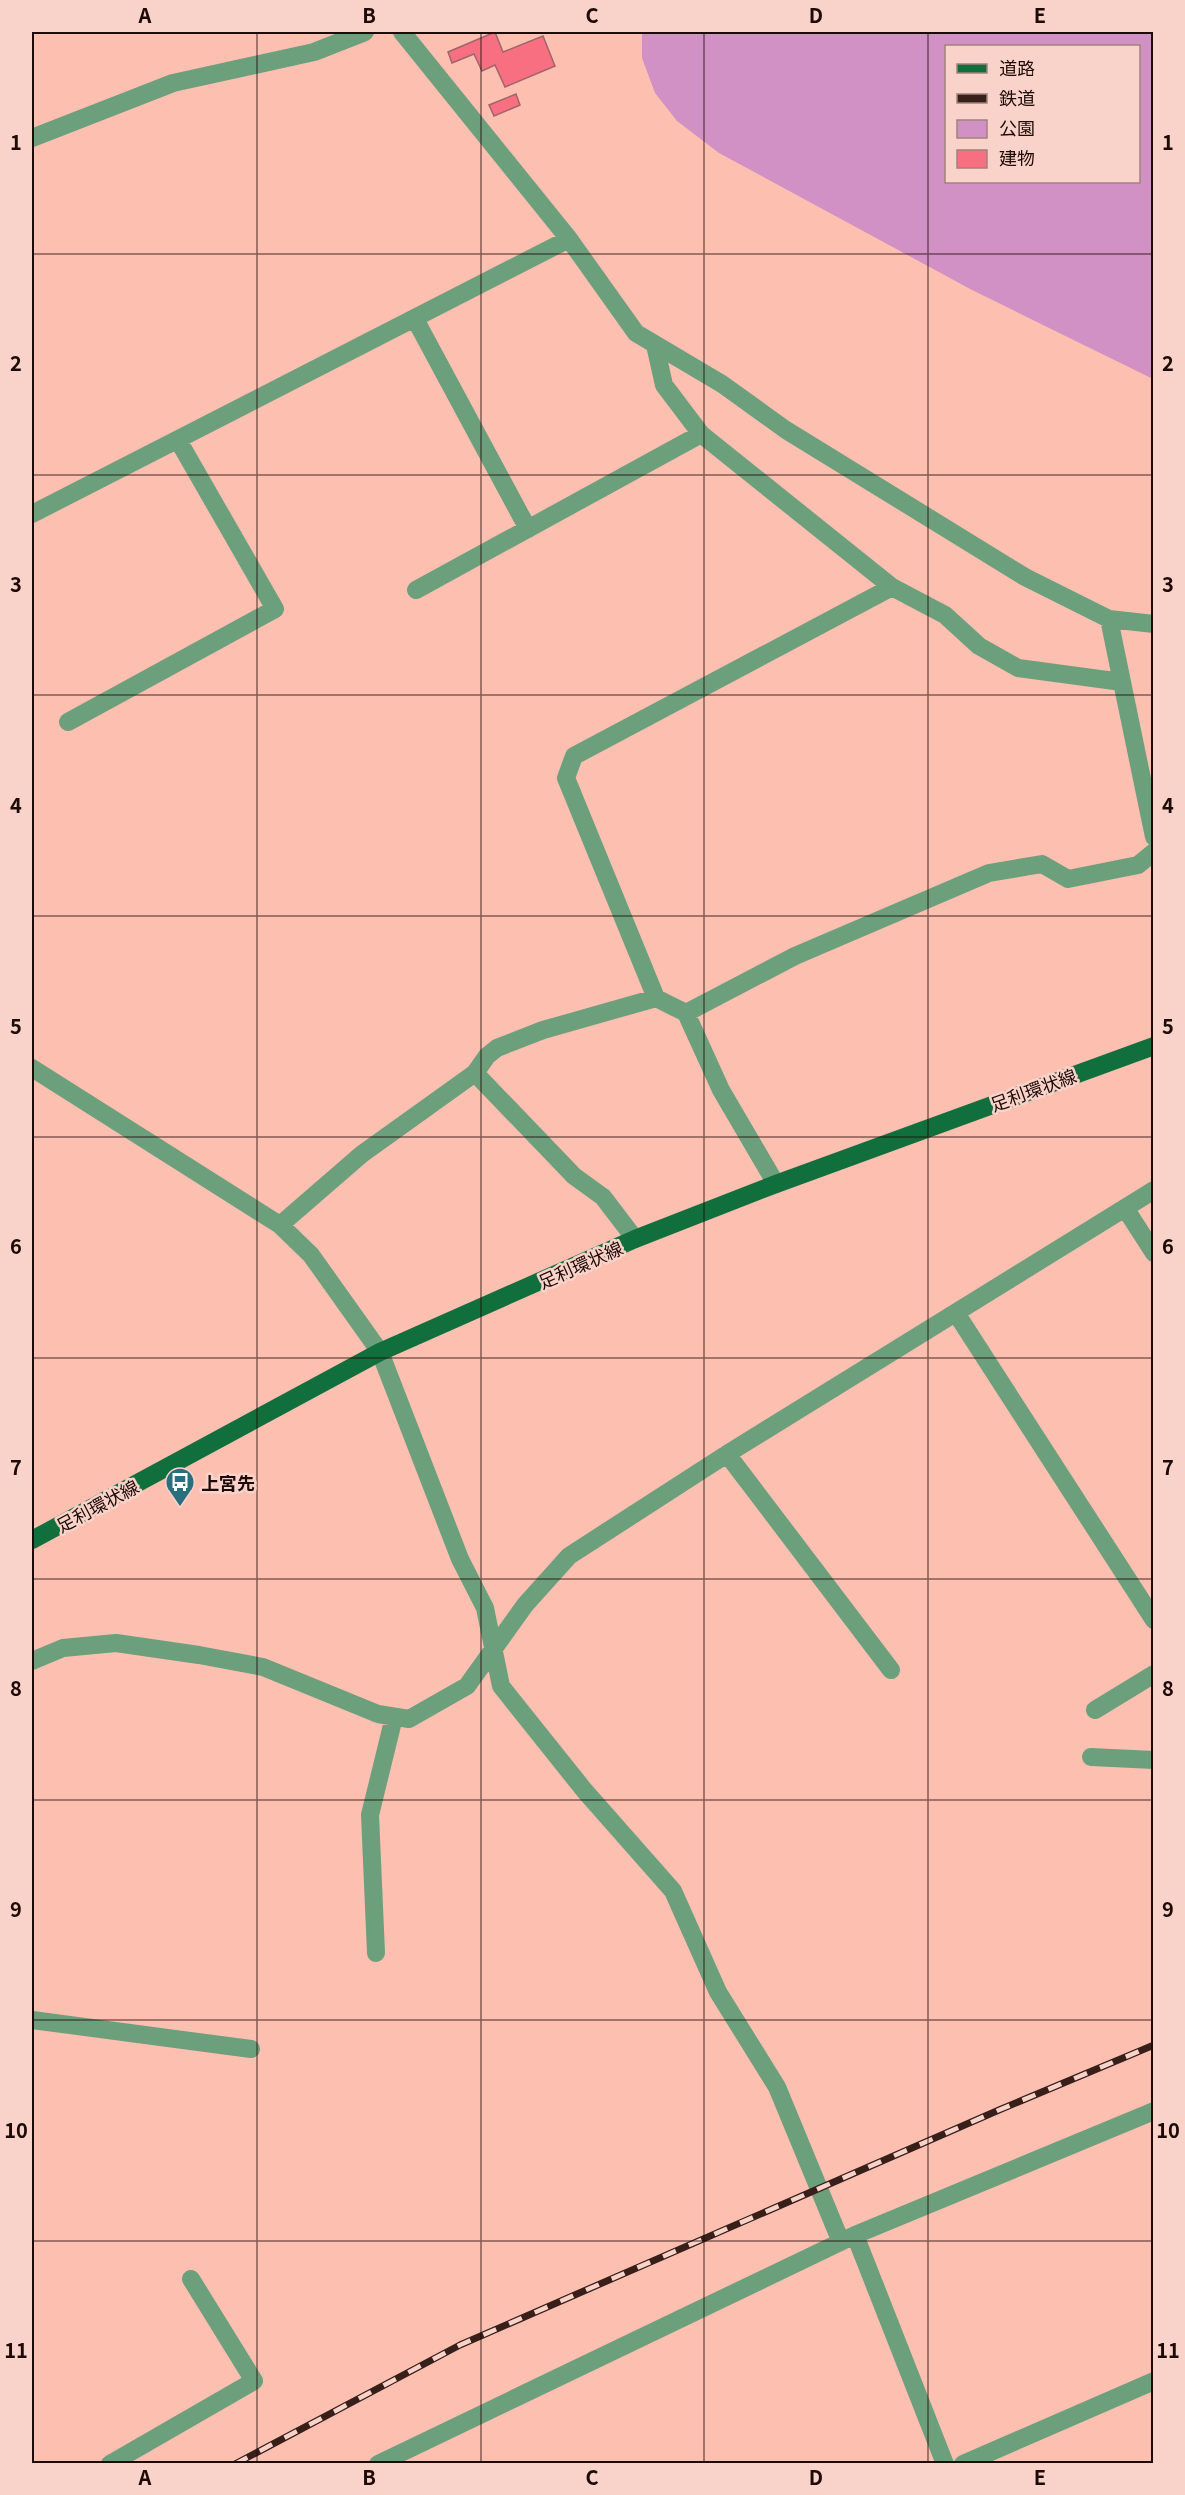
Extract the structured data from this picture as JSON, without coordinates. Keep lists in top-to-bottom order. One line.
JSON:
{"streets":{"main road":["足利環状線"]},"places":{"bus stop":["上宮先"]},"legend":["道路","鉄道","公園","建物"],"grid":{"columns":["A","B","C","D","E"],"rows":["1","2","3","4","5","6","7","8","9","10","11"]}}
